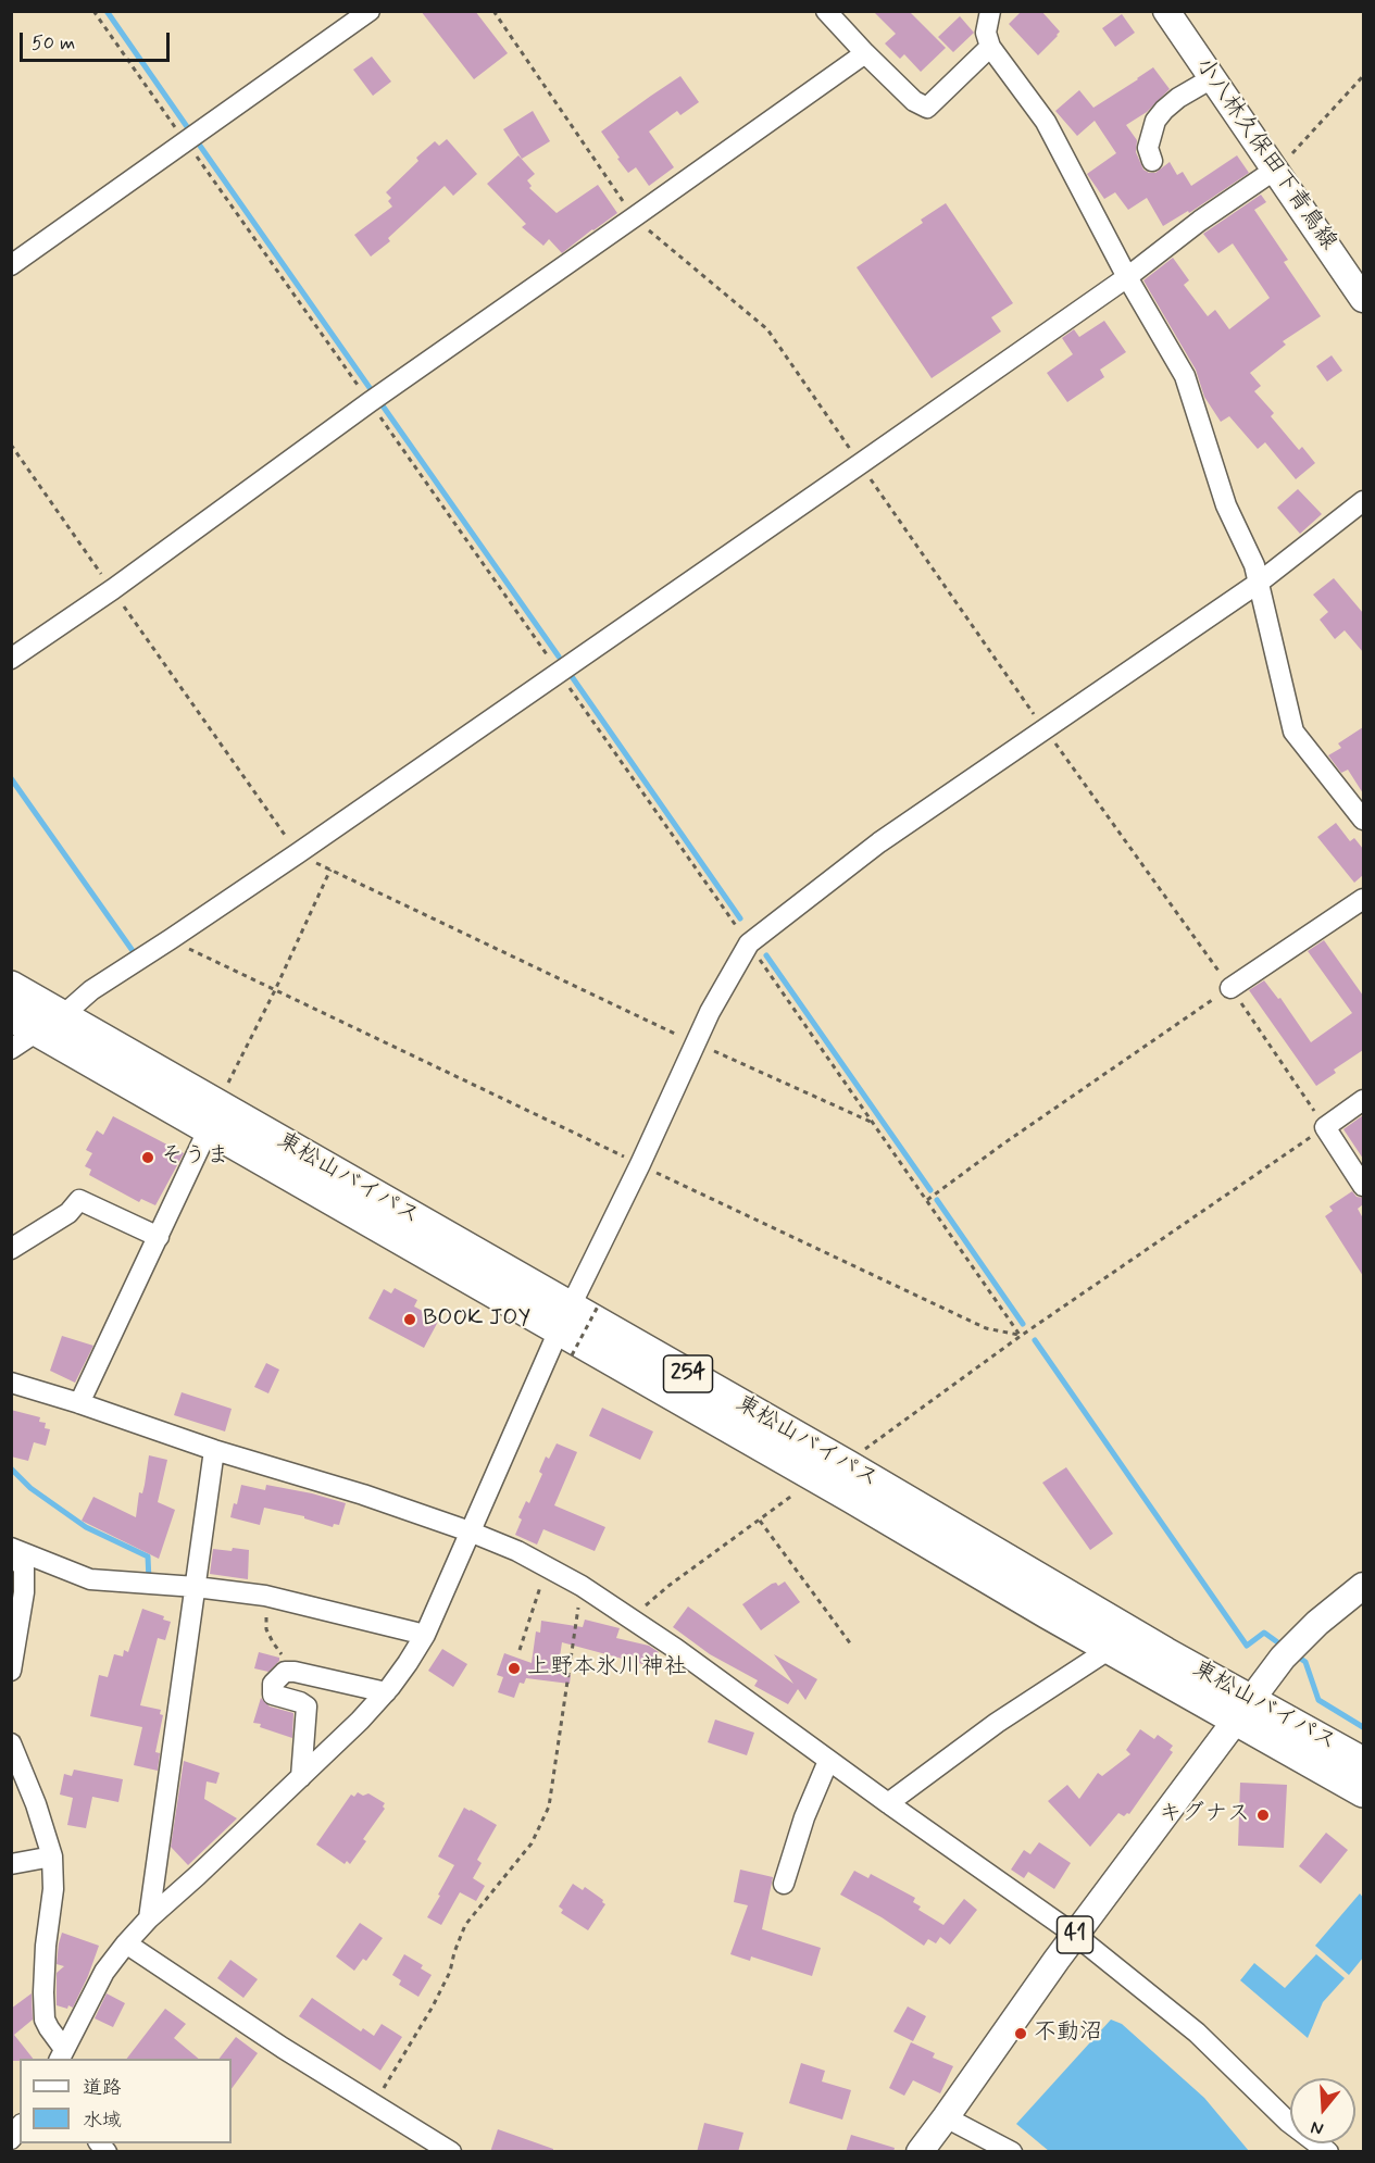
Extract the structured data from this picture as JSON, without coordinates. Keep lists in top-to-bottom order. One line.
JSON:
{"streets":{"highway":["東松山バイパス","254"],"main road":["小八林久保田下青鳥線","41"]},"crossings":[["東松山バイパス","41"]],"places":["そうま","BOOK JOY","上野本氷川神社","キグナス","不動沼"],"legend":["道路","水域"],"scale_bar":"50 m","north":"bottom"}
